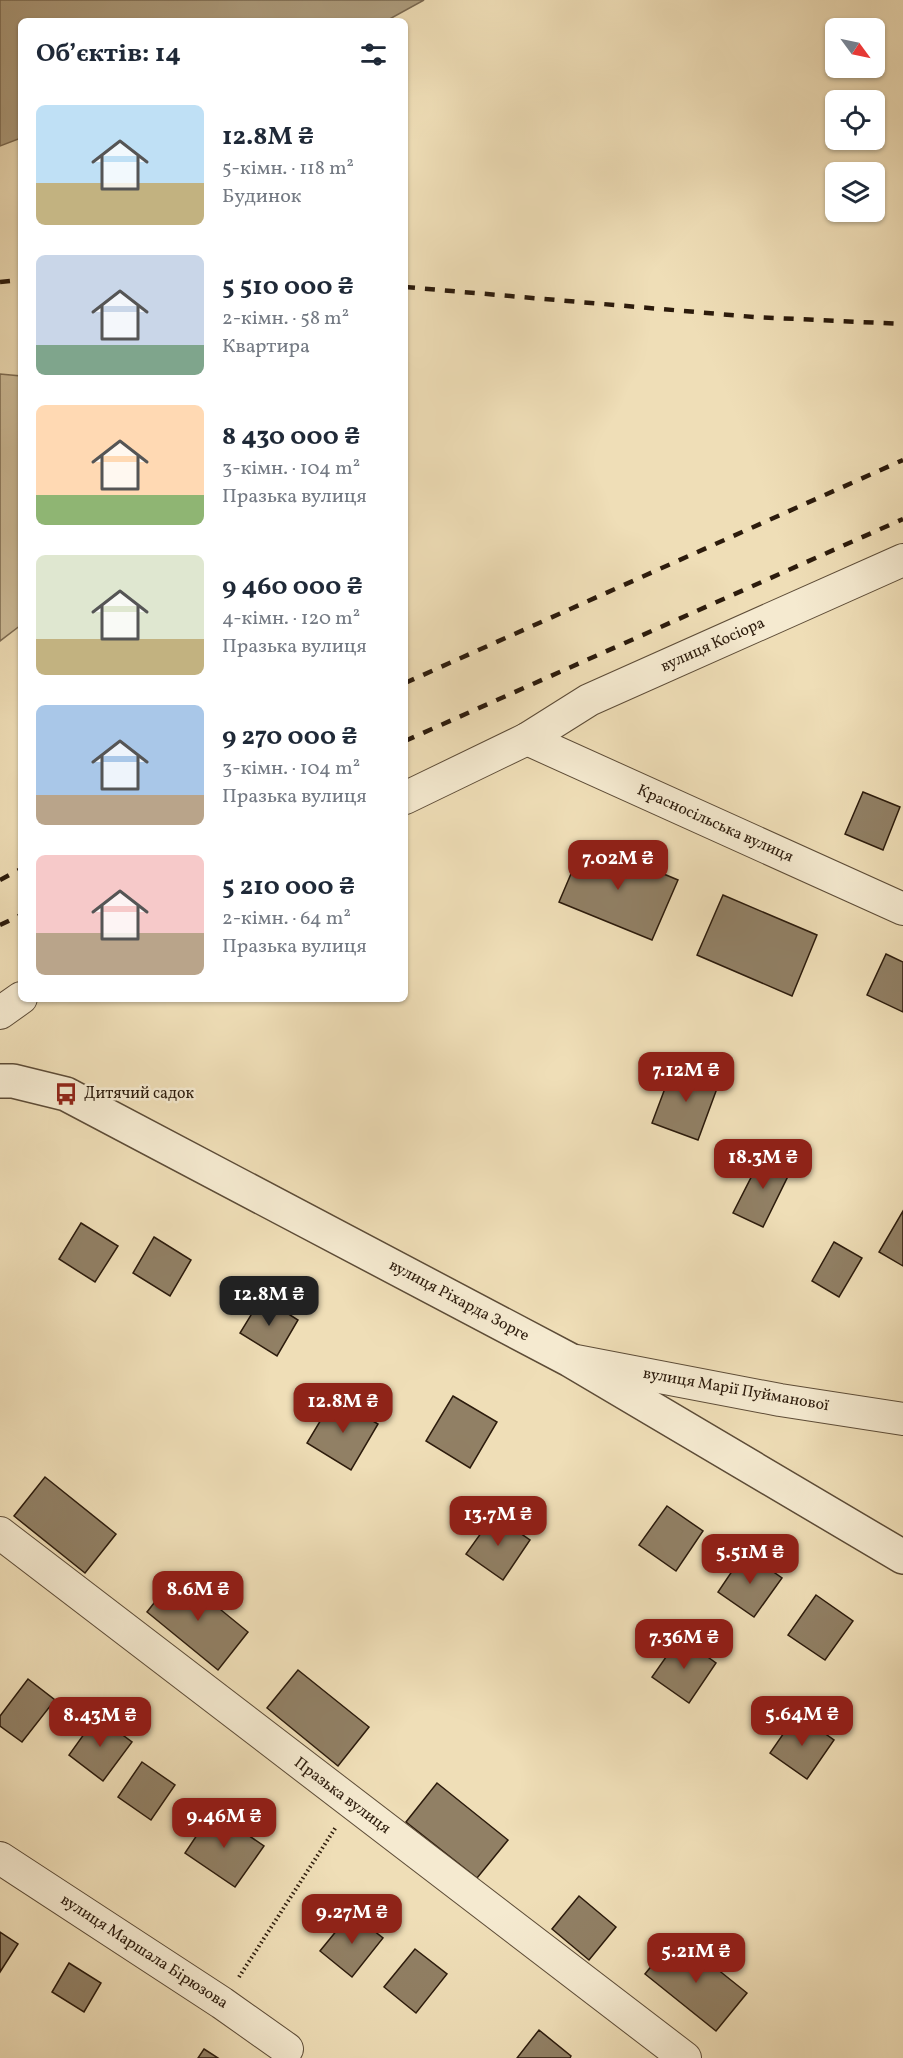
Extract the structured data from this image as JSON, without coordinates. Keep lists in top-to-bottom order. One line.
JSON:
{"streets":{"street":["вулиця Косіора","Красносільська вулиця","вулиця Ріхарда Зорге","вулиця Марії Пуйманової","Празька вулиця","вулиця Маршала Бірюзова"]},"crossings":[["вулиця Косіора","Красносільська вулиця"],["вулиця Ріхарда Зорге","вулиця Марії Пуйманової"]],"places":{"bus stop":["Дитячий садок"]},"north":"bottom right","page":{"heading":"Об’єктів: 14","list":[{"name":"12.8M ₴","note":"5-кімн. · 118 m² · Будинок"},{"name":"5 510 000 ₴","note":"2-кімн. · 58 m² · Квартира"},{"name":"8 430 000 ₴","note":"3-кімн. · 104 m² · Празька вулиця"},{"name":"9 460 000 ₴","note":"4-кімн. · 120 m² · Празька вулиця"},{"name":"9 270 000 ₴","note":"3-кімн. · 104 m² · Празька вулиця"},{"name":"5 210 000 ₴","note":"2-кімн. · 64 m² · Празька вулиця"}],"price":["7.02M ₴","7.12M ₴","18.3M ₴","12.8M ₴","12.8M ₴","13.7M ₴","5.51M ₴","8.6M ₴","7.36M ₴","5.64M ₴","8.43M ₴","9.46M ₴","9.27M ₴","5.21M ₴"]}}
